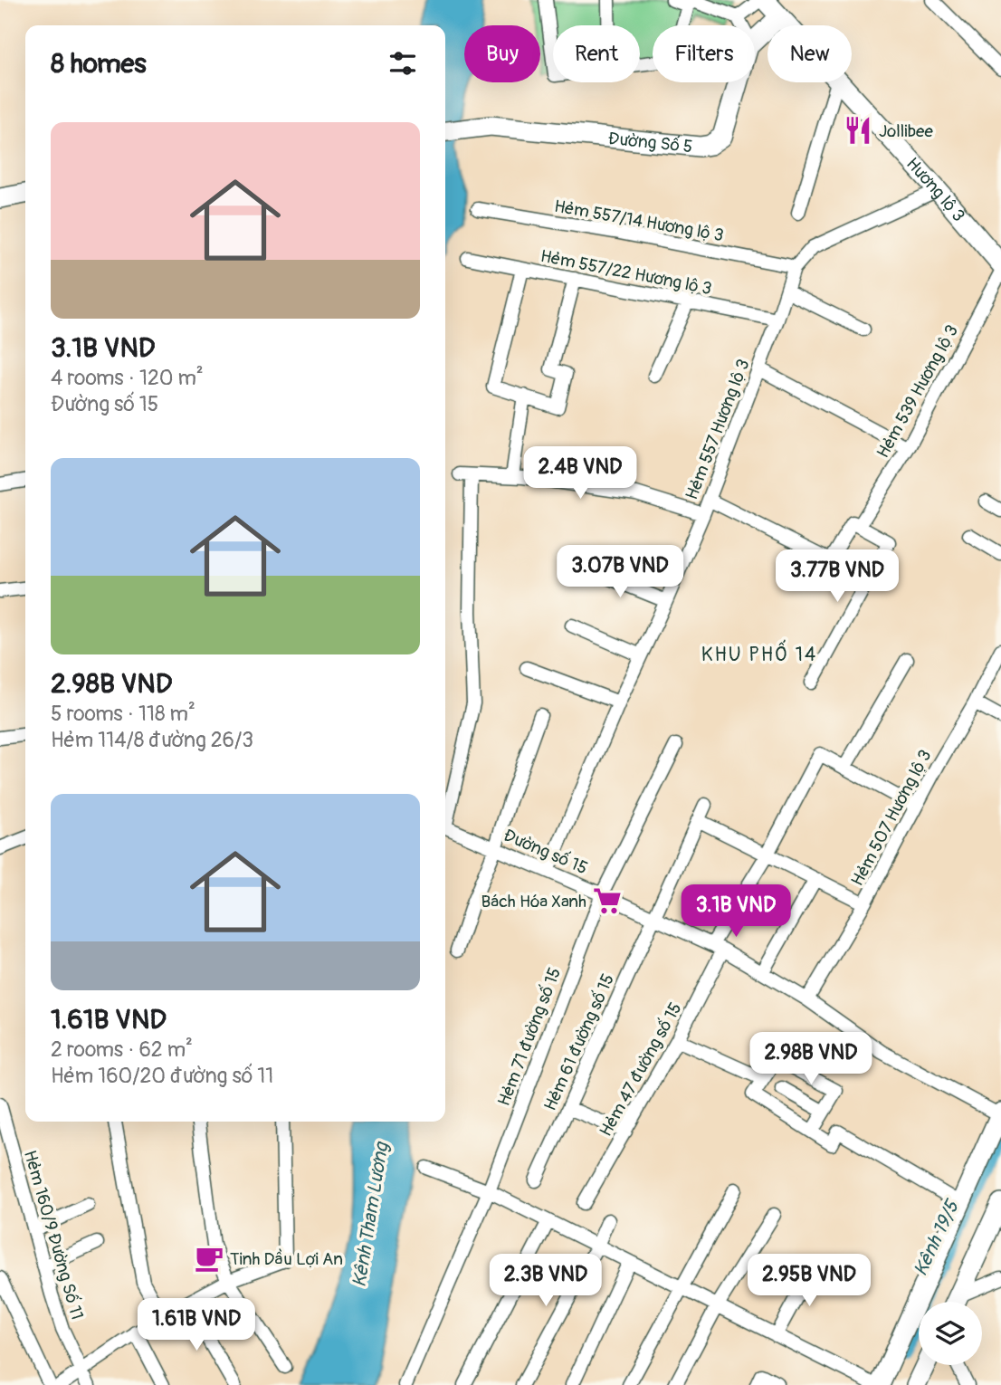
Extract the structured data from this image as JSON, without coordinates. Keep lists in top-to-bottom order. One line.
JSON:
{"streets":{"street":["Đường Số 5","Hương lộ 3","Hẻm 557/14 Hương lộ 3","Hẻm 557/22 Hương lộ 3","Hẻm 539 Hương lộ 3","Hẻm 557 Hương lộ 3","Hẻm 507 Hương lộ 3","Đường số 15","Hẻm 71 đường số 15","Hẻm 61 đường số 15","Hẻm 47 đường số 15","Hẻm 160/9 Đường Số 11"]},"crossings":[["Hương lộ 3","Hẻm 557 Hương lộ 3"],["Hẻm 557/14 Hương lộ 3","Hẻm 557 Hương lộ 3"],["Hẻm 557/22 Hương lộ 3","Hẻm 557 Hương lộ 3"],["Hẻm 539 Hương lộ 3","Hẻm 557 Hương lộ 3"],["Hẻm 557 Hương lộ 3","Đường số 15"],["Hẻm 507 Hương lộ 3","Đường số 15"],["Đường số 15","Hẻm 71 đường số 15"],["Đường số 15","Hẻm 61 đường số 15"],["Đường số 15","Hẻm 47 đường số 15"]],"districts":["KHU PHỐ 14"],"water":["Kênh Tham Lương","Kênh 19/5"],"places":{"restaurant":["Jollibee"],"supermarket":["Bách Hóa Xanh"],"cafe":["Tinh Dầu Lợi An"]},"page":{"chip":["Buy","Rent","Filters","New"],"heading":"8 homes","list":[{"name":"3.1B VND","note":"4 rooms · 120 m² · Đường số 15"},{"name":"2.98B VND","note":"5 rooms · 118 m² · Hẻm 114/8 đường 26/3"},{"name":"1.61B VND","note":"2 rooms · 62 m² · Hẻm 160/20 đường số 11"}],"price":["2.4B VND","3.07B VND","3.77B VND","3.1B VND","2.98B VND","2.3B VND","2.95B VND","1.61B VND"]}}
